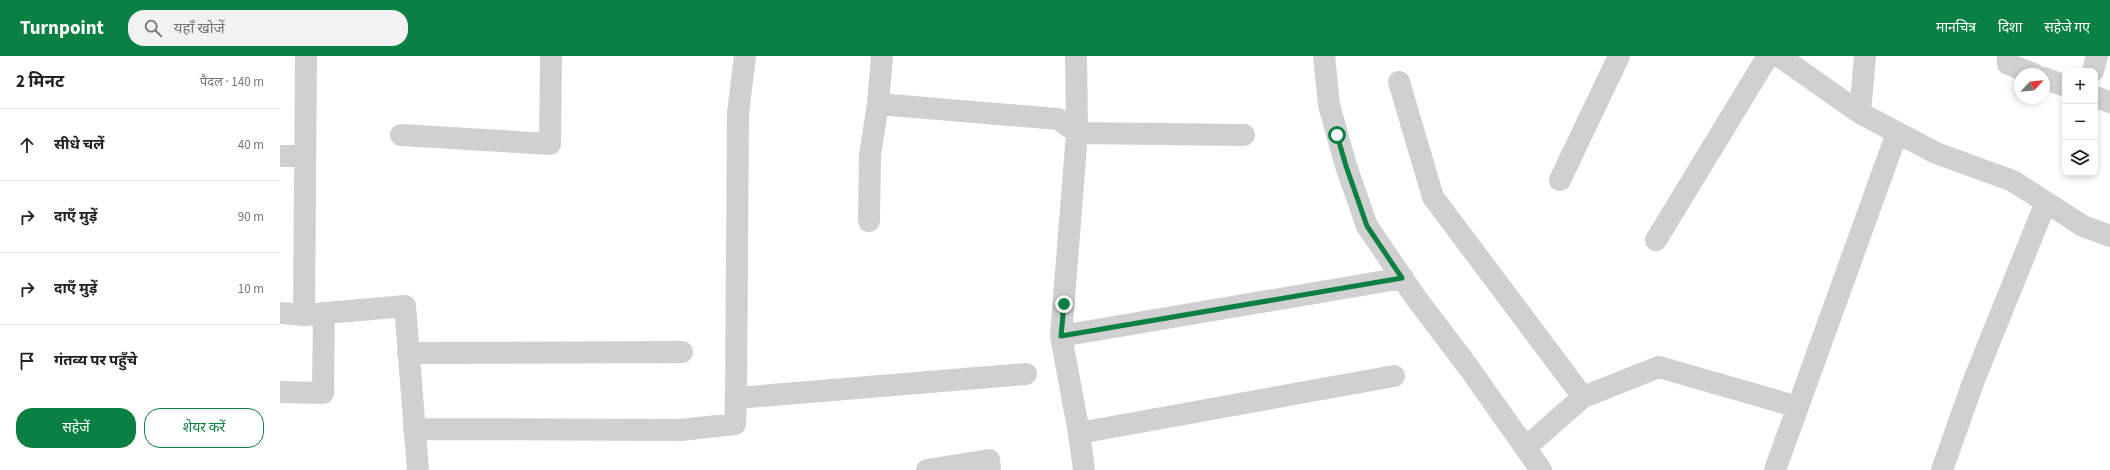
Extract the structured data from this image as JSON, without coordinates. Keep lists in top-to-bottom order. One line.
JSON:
{"north":"top right","page":{"header":"Turnpoint","search":"यहाँ खोजें","nav":["मानचित्र","दिशा","सहेजे गए"],"heading":["2 मिनट","पैदल · 140 m"],"map_buttons":["+","−"],"list":[["सीधे चलें","40 m"],["दाएँ मुड़ें","90 m"],["दाएँ मुड़ें","10 m"],"गंतव्य पर पहुँचे"],"buttons":["सहेजें","शेयर करें"]}}
